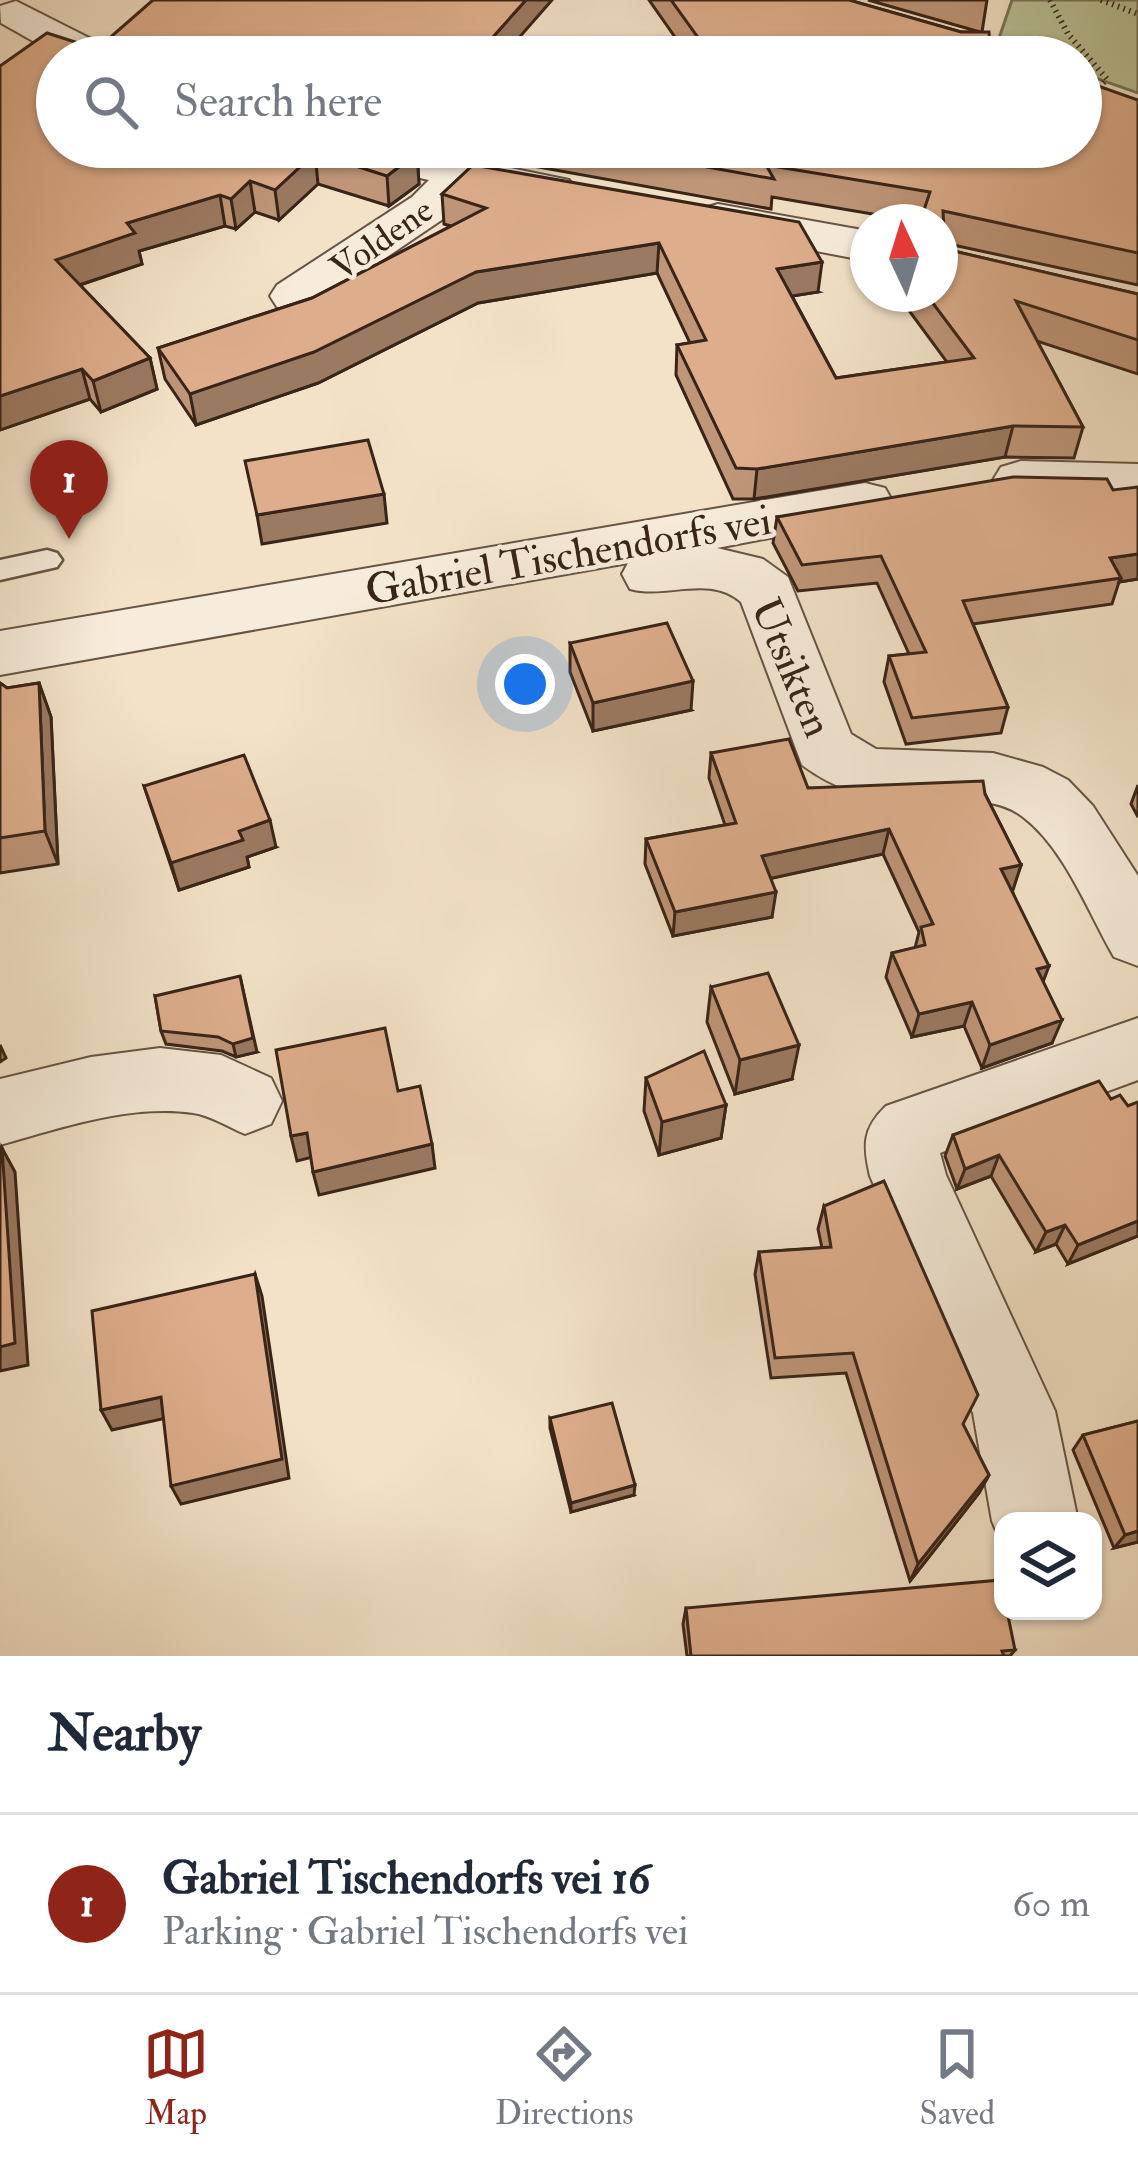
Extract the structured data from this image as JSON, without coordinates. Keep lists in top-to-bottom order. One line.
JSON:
{"streets":{"street":["Voldene","Gabriel Tischendorfs vei","Utsikten"]},"crossings":[["Gabriel Tischendorfs vei","Utsikten"]],"north":"top","page":{"search":"Search here","pins":"1","heading":"Nearby","list":[{"mark":"1","name":"Gabriel Tischendorfs vei 16","note":"Parking · Gabriel Tischendorfs vei","value":"60 m"}],"nav":["Map","Directions","Saved"]}}
